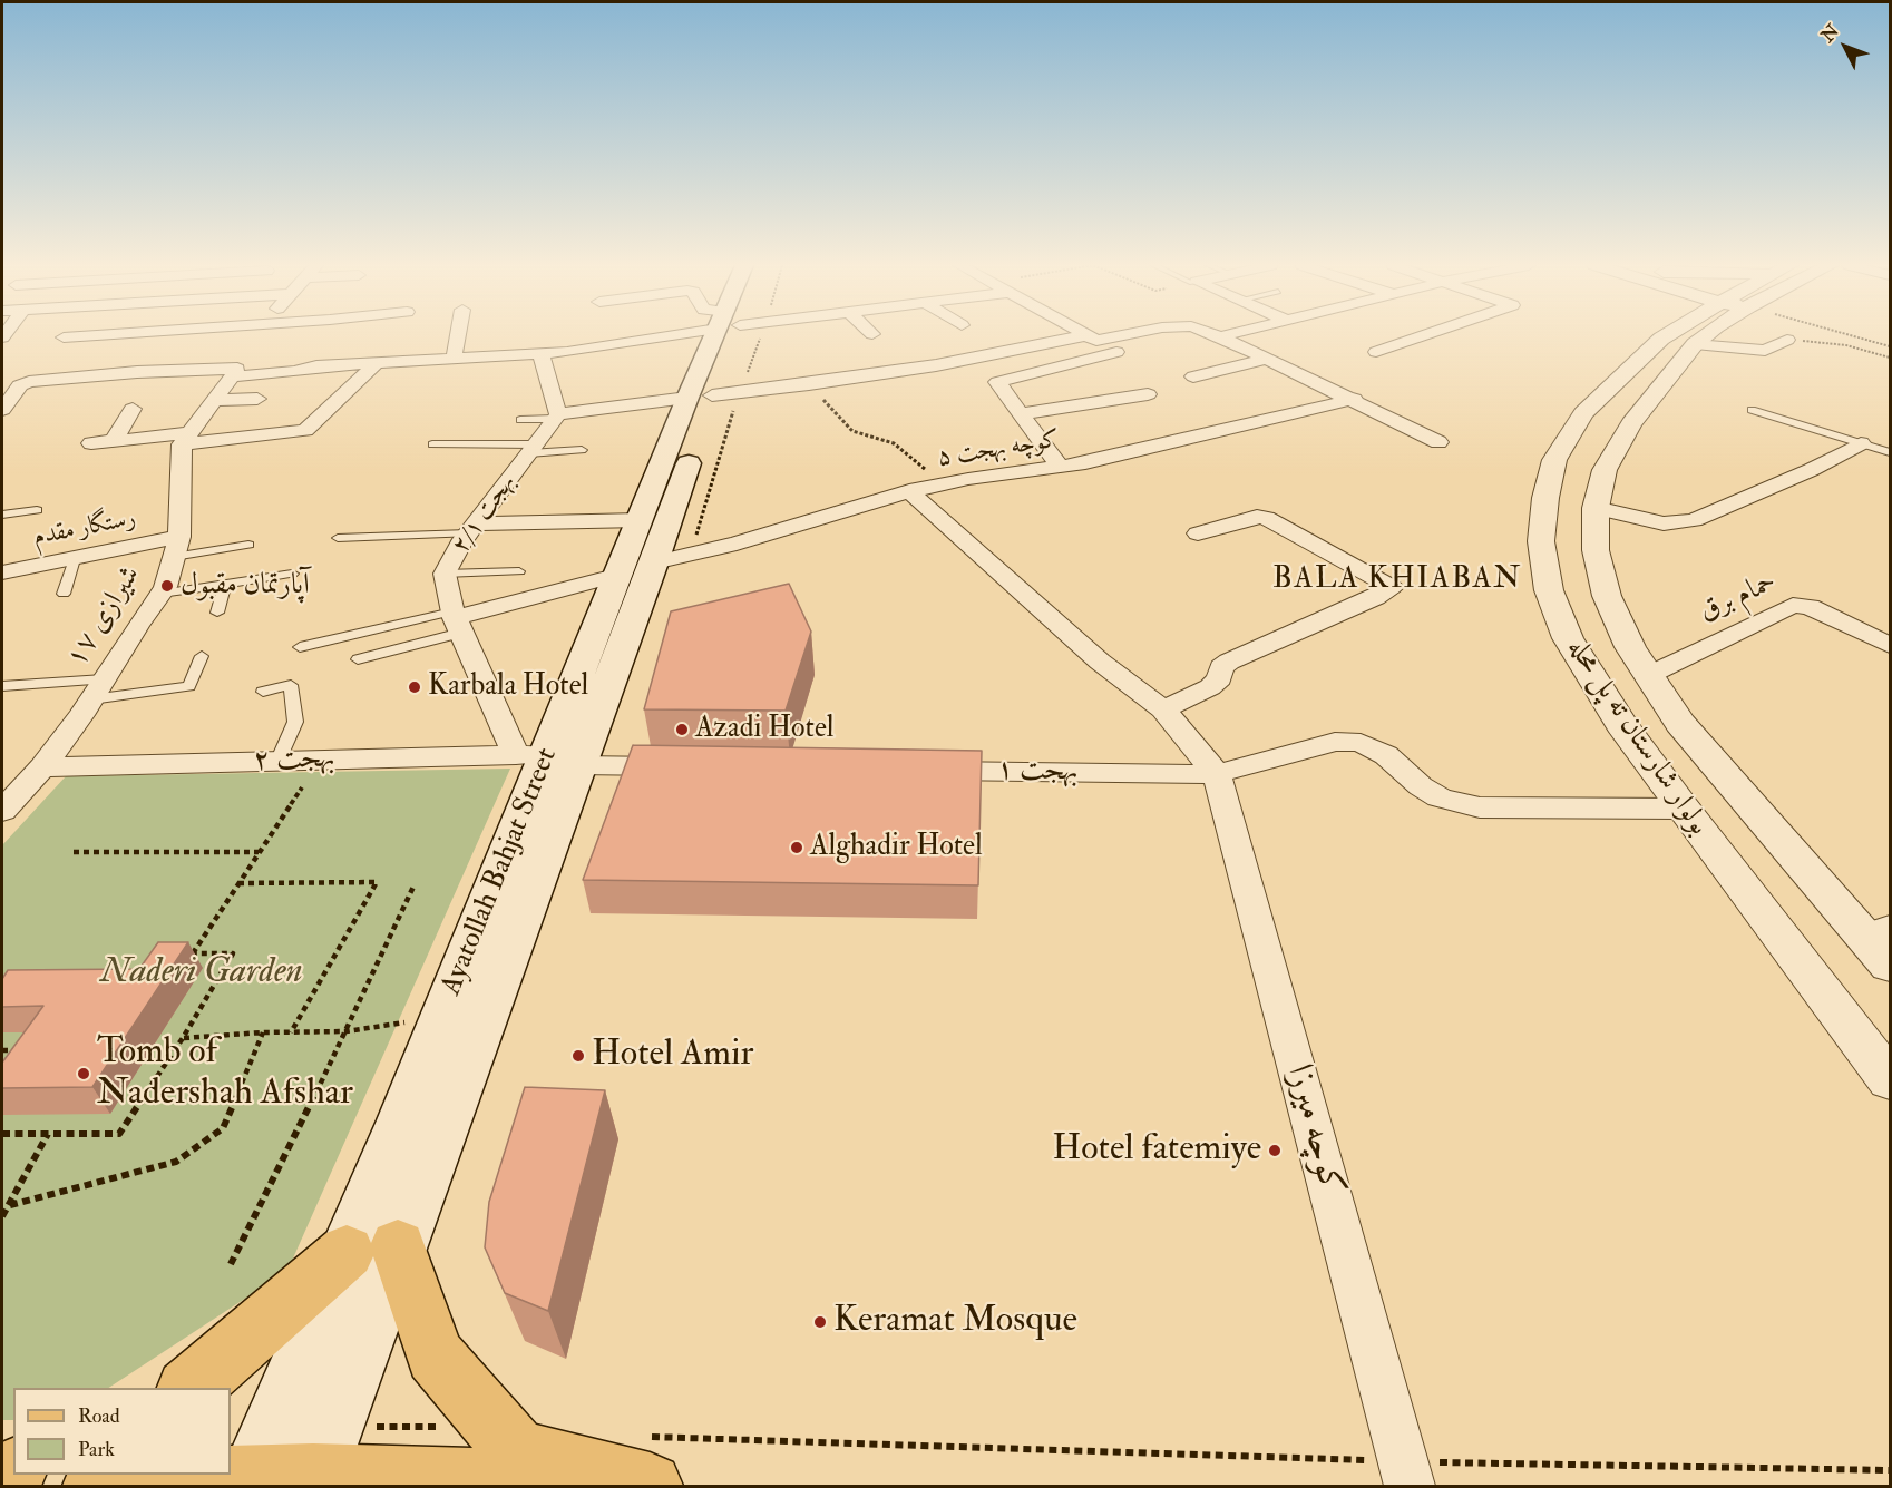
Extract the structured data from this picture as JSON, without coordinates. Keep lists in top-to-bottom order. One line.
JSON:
{"streets":{"main road":["Ayatollah Bahjat Street"],"street":["کوچه بهجت ۵","بهجت ۲/۱","رستگار مقدم","حمام برق","شیرازی ۱۷","بولوار شارستان ته پل محله","بهجت ۲","بهجت ۱","کوچه میرزا"]},"crossings":[["کوچه بهجت ۵","بهجت ۲/۱"],["کوچه بهجت ۵","Ayatollah Bahjat Street"],["بهجت ۲/۱","بهجت ۲"],["بهجت ۲/۱","Ayatollah Bahjat Street"],["رستگار مقدم","شیرازی ۱۷"],["حمام برق","بولوار شارستان ته پل محله"],["شیرازی ۱۷","بهجت ۲"],["بولوار شارستان ته پل محله","بهجت ۱"],["بهجت ۲","Ayatollah Bahjat Street"],["بهجت ۱","کوچه میرزا"]],"districts":["BALA KHIABAN"],"parks":["Naderi Garden"],"places":["آپارتمان مقبول","Karbala Hotel","Azadi Hotel","Alghadir Hotel","Hotel Amir","Tomb of Nadershah Afshar","Hotel fatemiye","Keramat Mosque"],"legend":["Road","Park"],"north":"top left"}
